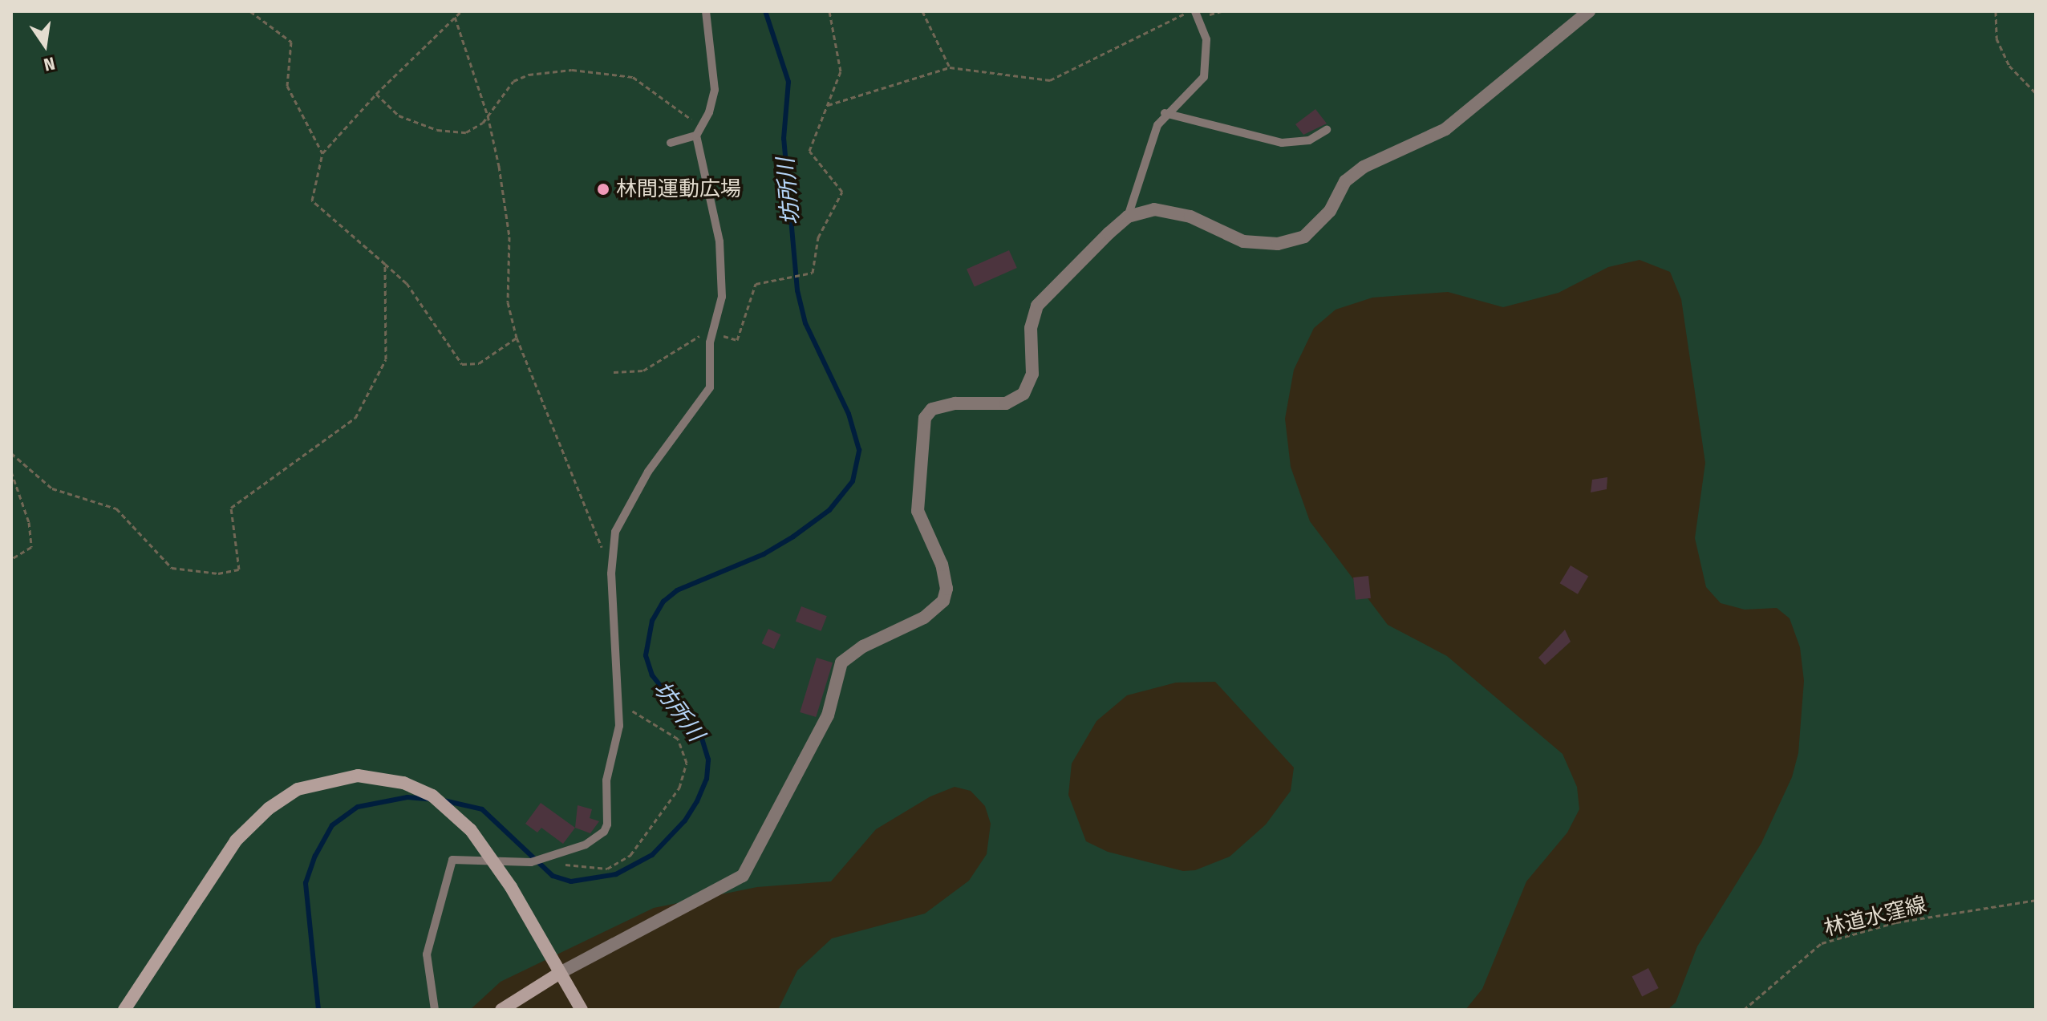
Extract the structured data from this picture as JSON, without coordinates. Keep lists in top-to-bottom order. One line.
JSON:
{"streets":{"path":["林道水窪線"]},"water":["坊所川"],"places":["林間運動広場"],"north":"bottom"}
